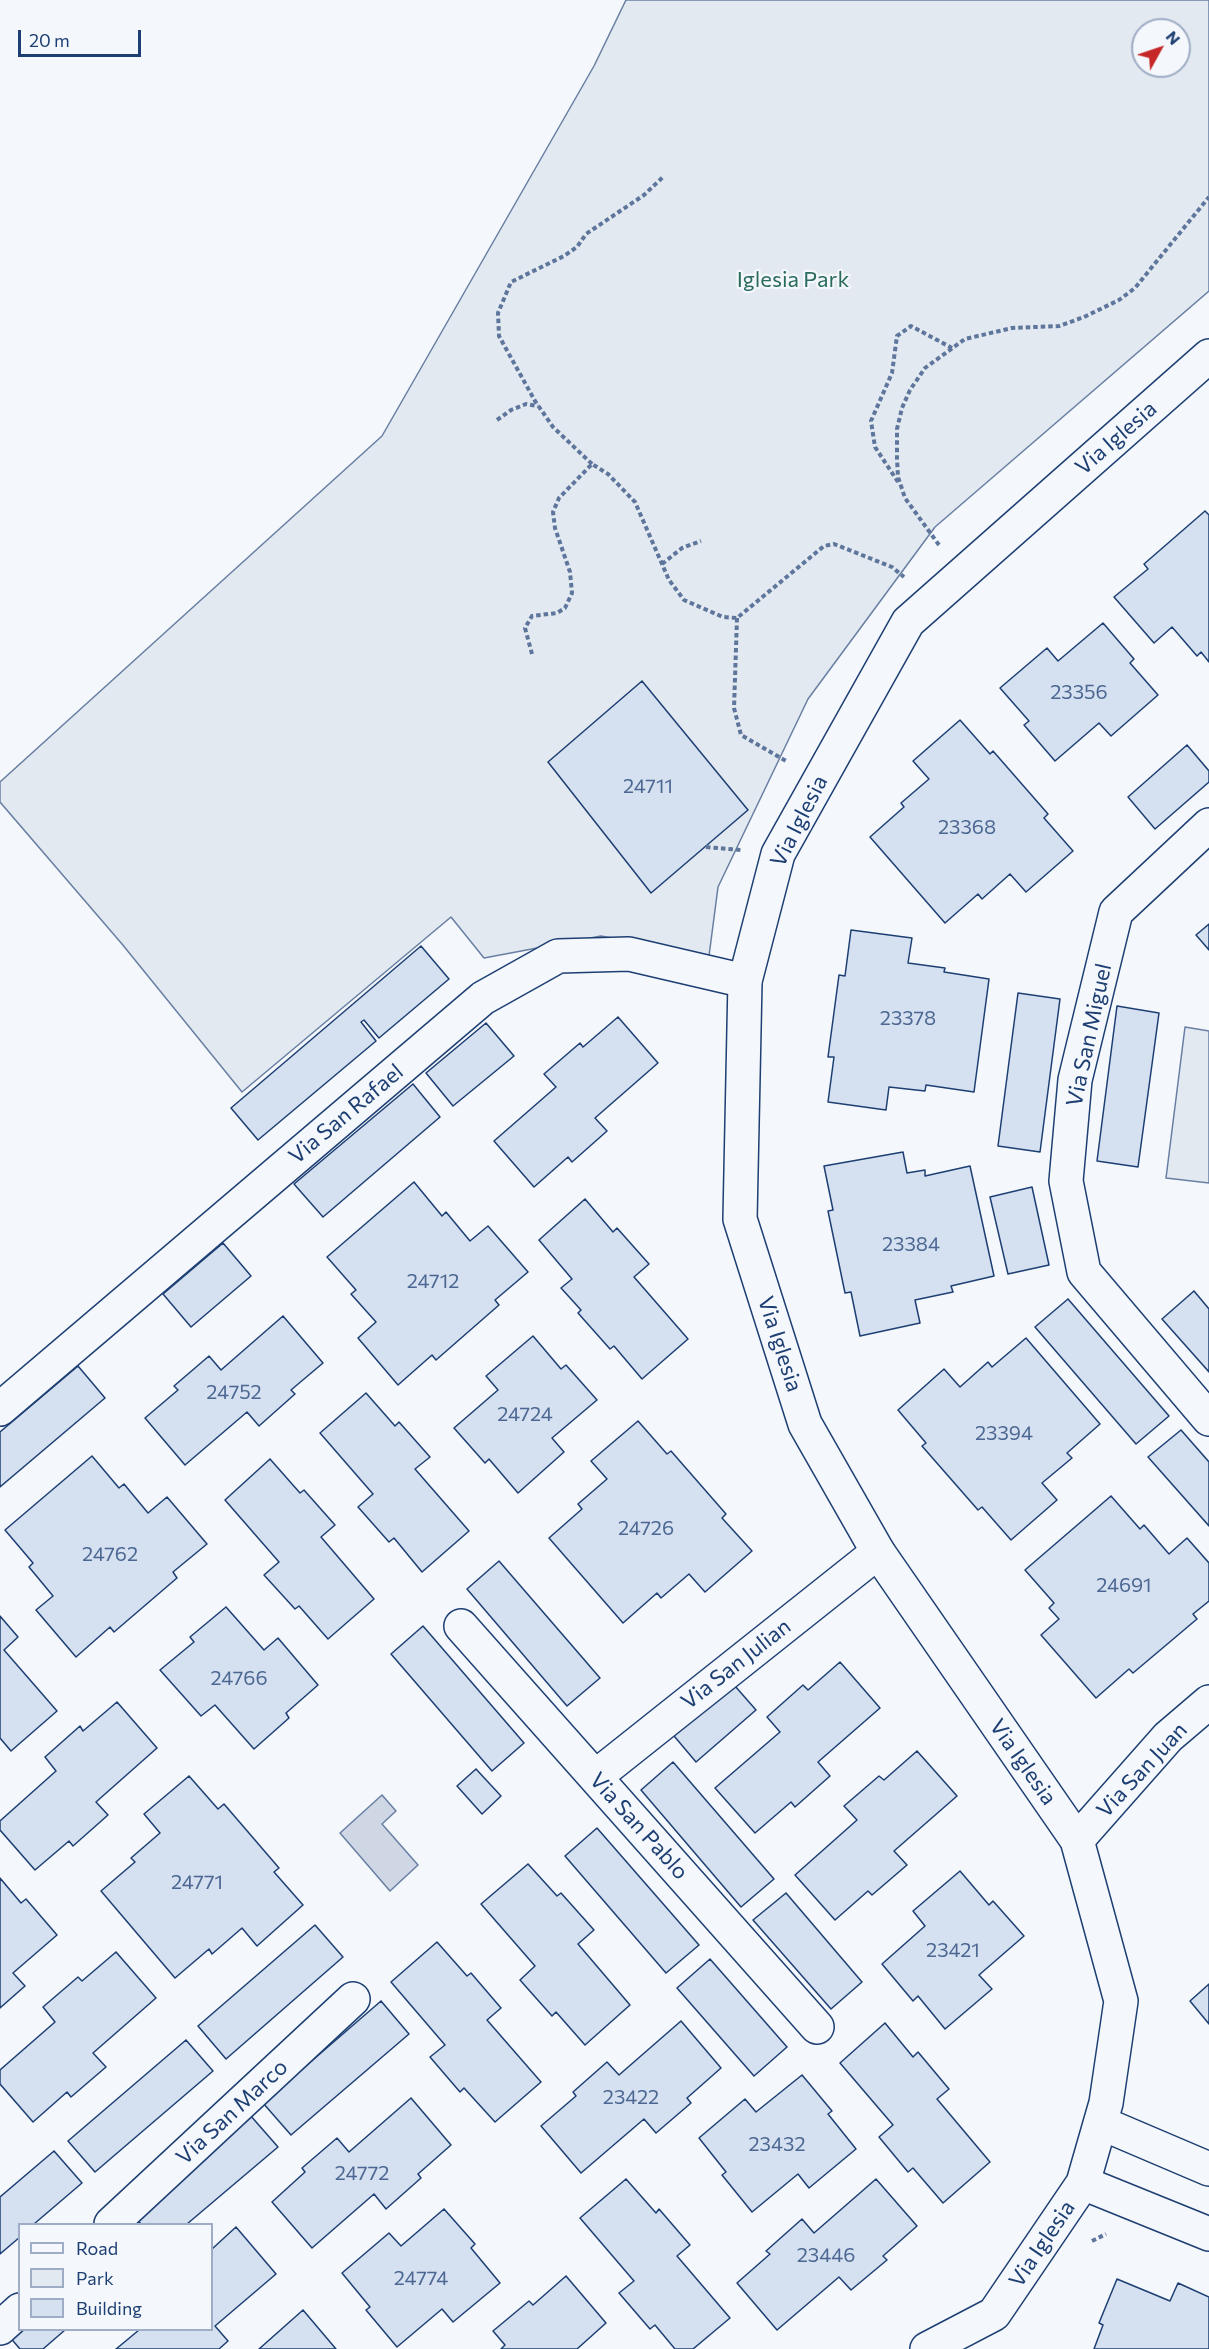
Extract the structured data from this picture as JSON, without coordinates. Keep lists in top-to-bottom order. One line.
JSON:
{"streets":{"street":["Via Iglesia","Via San Miguel","Via San Rafael","Via San Julian","Via San Juan","Via San Pablo","Via San Marco"]},"crossings":[["Via Iglesia","Via San Rafael"],["Via Iglesia","Via San Julian"],["Via Iglesia","Via San Juan"],["Via San Julian","Via San Pablo"]],"parks":["Iglesia Park"],"house_numbers":["23356","24711","23368","23378","23384","24712","24752","24724","23394","24726","24762","24691","24766","24771","23421","23422","23432","24772","23446","24774"],"legend":["Road","Park","Building"],"scale_bar":"20 m","north":"top right"}
